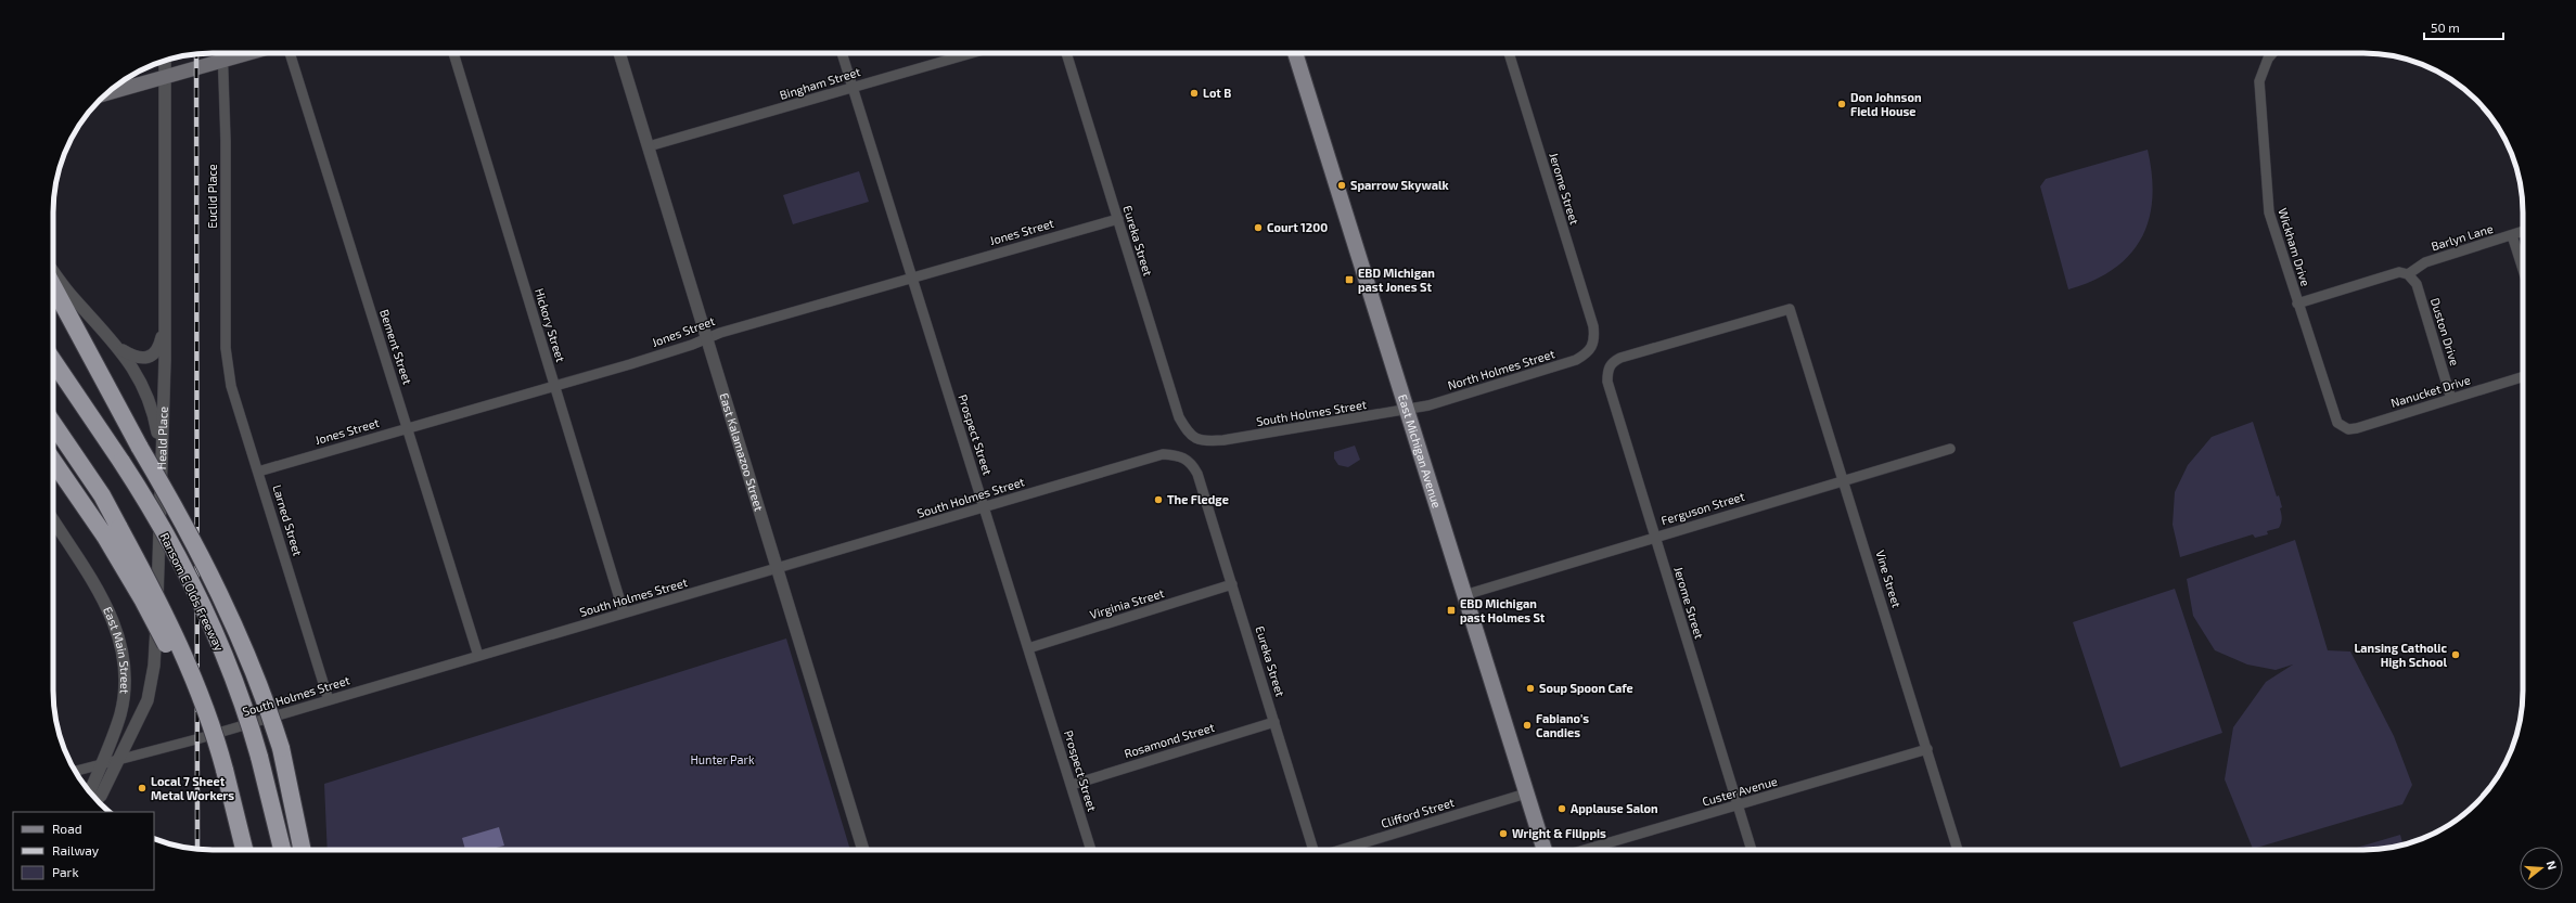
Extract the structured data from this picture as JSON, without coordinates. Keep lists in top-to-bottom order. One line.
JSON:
{"streets":{"highway":["Ransom E Olds Freeway"],"main road":["East Michigan Avenue"],"street":["Bingham Street","Jerome Street","Euclid Place","Jones Street","Barlyn Lane","Eureka Street","Wickham Drive","Hickory Street","Duston Drive","Bement Street","North Holmes Street","Nanucket Drive","South Holmes Street","Prospect Street","Heald Place","East Kalamazoo Street","Ferguson Street","Larned Street","Vine Street","Virginia Street","East Main Street","Rosamond Street","Custer Avenue","Clifford Street"]},"crossings":[["Bingham Street","Prospect Street"],["Bingham Street","East Kalamazoo Street"],["Jerome Street","North Holmes Street"],["Jerome Street","Ferguson Street"],["Jerome Street","Vine Street"],["Jerome Street","Custer Avenue"],["Euclid Place","Larned Street"],["Jones Street","Eureka Street"],["Jones Street","Hickory Street"],["Jones Street","Bement Street"],["Jones Street","Prospect Street"],["Jones Street","East Kalamazoo Street"],["Jones Street","Larned Street"],["Barlyn Lane","Duston Drive"],["Eureka Street","South Holmes Street"],["Eureka Street","Virginia Street"],["Eureka Street","Rosamond Street"],["Wickham Drive","Nanucket Drive"],["Hickory Street","South Holmes Street"],["Duston Drive","Nanucket Drive"],["Bement Street","South Holmes Street"],["North Holmes Street","South Holmes Street"],["North Holmes Street","East Michigan Avenue"],["South Holmes Street","Prospect Street"],["South Holmes Street","Heald Place"],["South Holmes Street","East Kalamazoo Street"],["South Holmes Street","East Michigan Avenue"],["South Holmes Street","Larned Street"],["South Holmes Street","East Main Street"],["Prospect Street","Virginia Street"],["Prospect Street","Rosamond Street"],["East Michigan Avenue","Ferguson Street"],["East Michigan Avenue","Clifford Street"],["Ferguson Street","Vine Street"],["Vine Street","Custer Avenue"]],"parks":["Hunter Park"],"places":{"other":["Lot B","Don Johnson Field House","Sparrow Skywalk","Court 1200","The Fledge","Lansing Catholic High School","Soup Spoon Cafe","Fabiano's Candies","Local 7 Sheet Metal Workers","Applause Salon","Wright & Filippis"],"transit":["EBD Michigan past Jones St","EBD Michigan past Holmes St"]},"legend":["Road","Railway","Park"],"scale_bar":"50 m","north":"right"}
